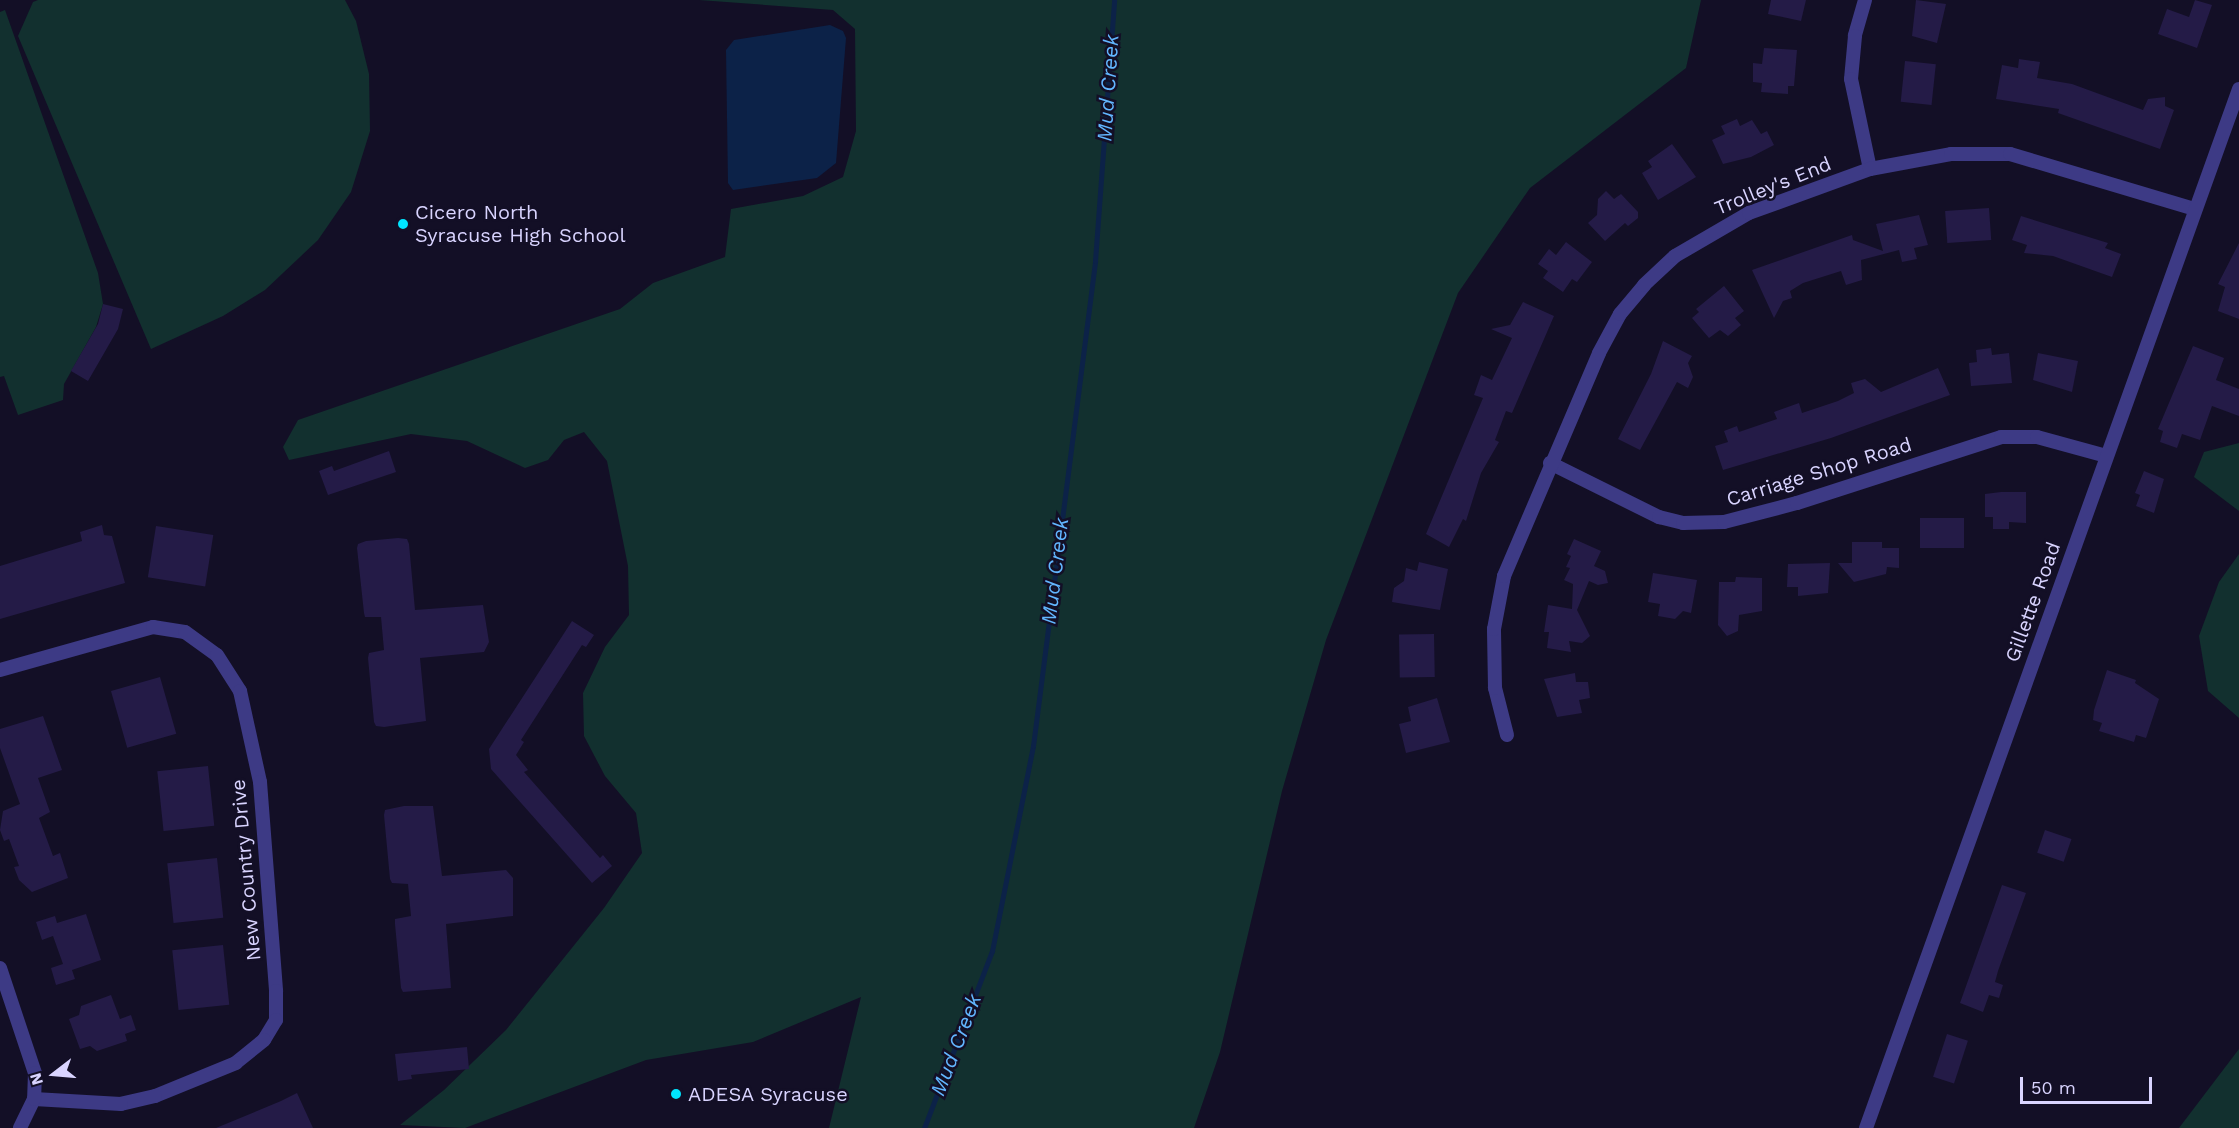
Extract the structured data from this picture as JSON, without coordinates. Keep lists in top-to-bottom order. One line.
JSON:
{"streets":{"street":["Trolley's End","Carriage Shop Road","Gillette Road","New Country Drive"]},"crossings":[["Trolley's End","Carriage Shop Road"],["Trolley's End","Gillette Road"],["Carriage Shop Road","Gillette Road"]],"water":["Mud Creek"],"places":["Cicero North Syracuse High School","ADESA Syracuse"],"scale_bar":"50 m","north":"left"}
